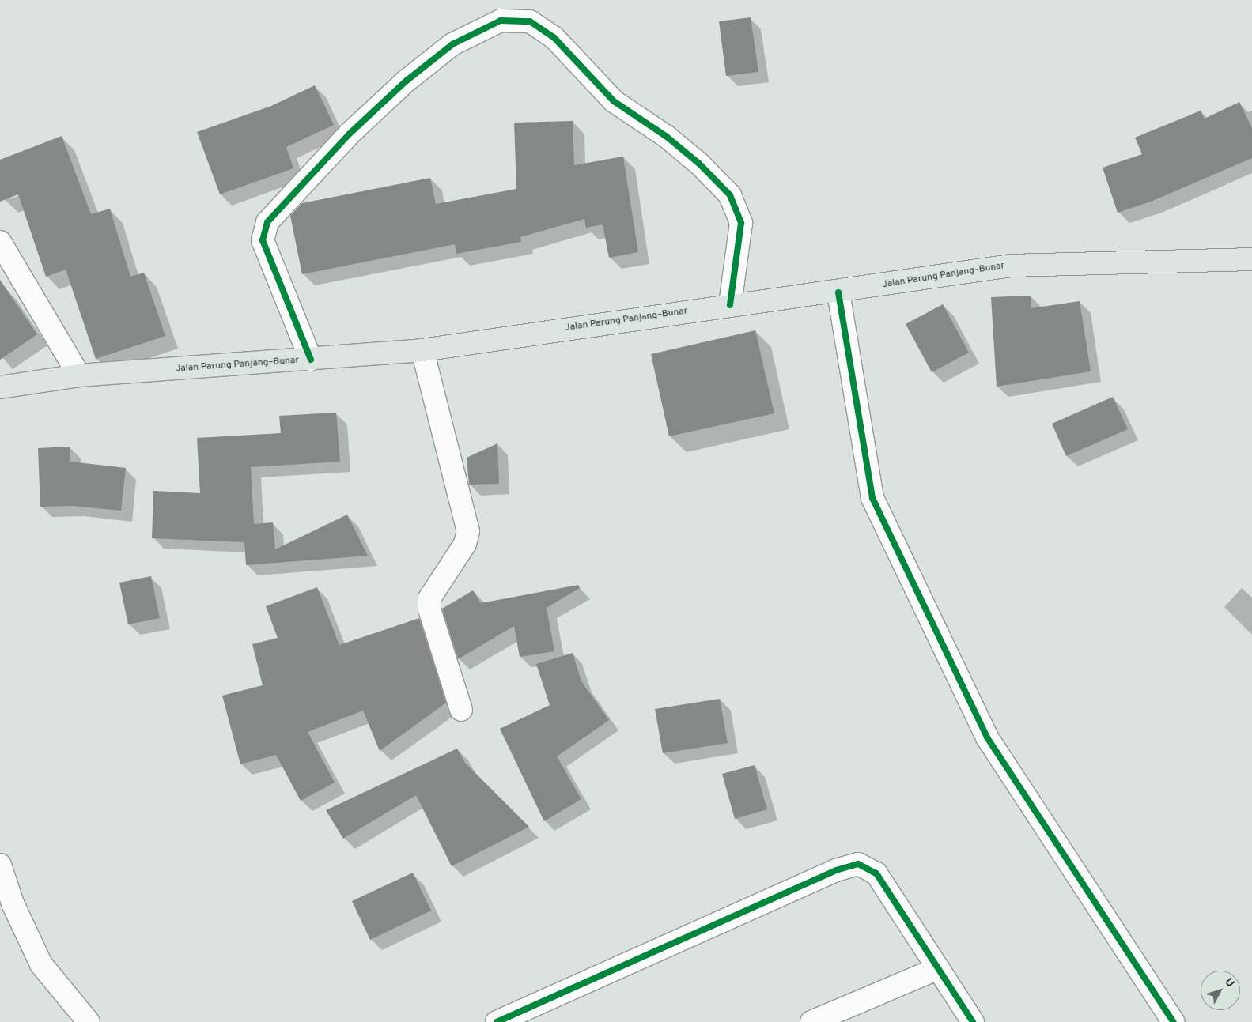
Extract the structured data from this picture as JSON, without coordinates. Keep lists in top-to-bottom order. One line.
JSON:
{"streets":{"main road":["Jalan Parung Panjang–Bunar"]},"north":"top right"}
